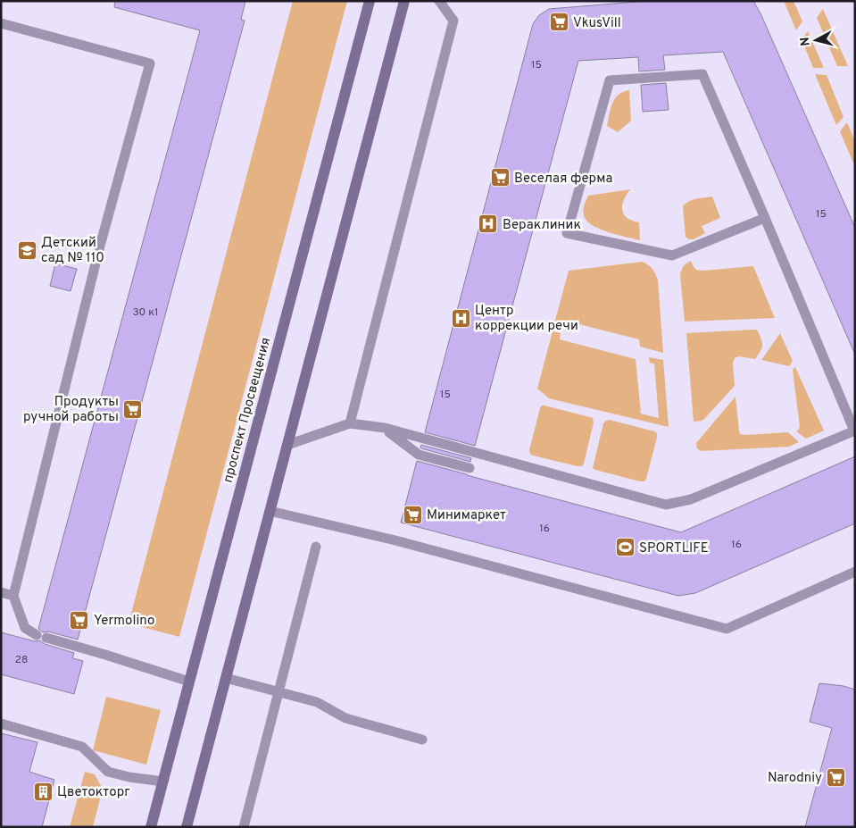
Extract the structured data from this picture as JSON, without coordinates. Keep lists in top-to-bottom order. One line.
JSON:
{"streets":{"main road":["проспект Просвещения"]},"places":{"supermarket":["VkusVill","Веселая ферма","Продукты ручной работы","Минимаркет","Yermolino","Narodniy"],"hospital":["Вераклиник","Центр коррекции речи"],"school or university":["Детский сад № 110"],"sports":["SPORTLIFE"],"building":["Цветокторг"]},"house_numbers":["15","15","30 к1","15","16","16","28"],"north":"left"}
